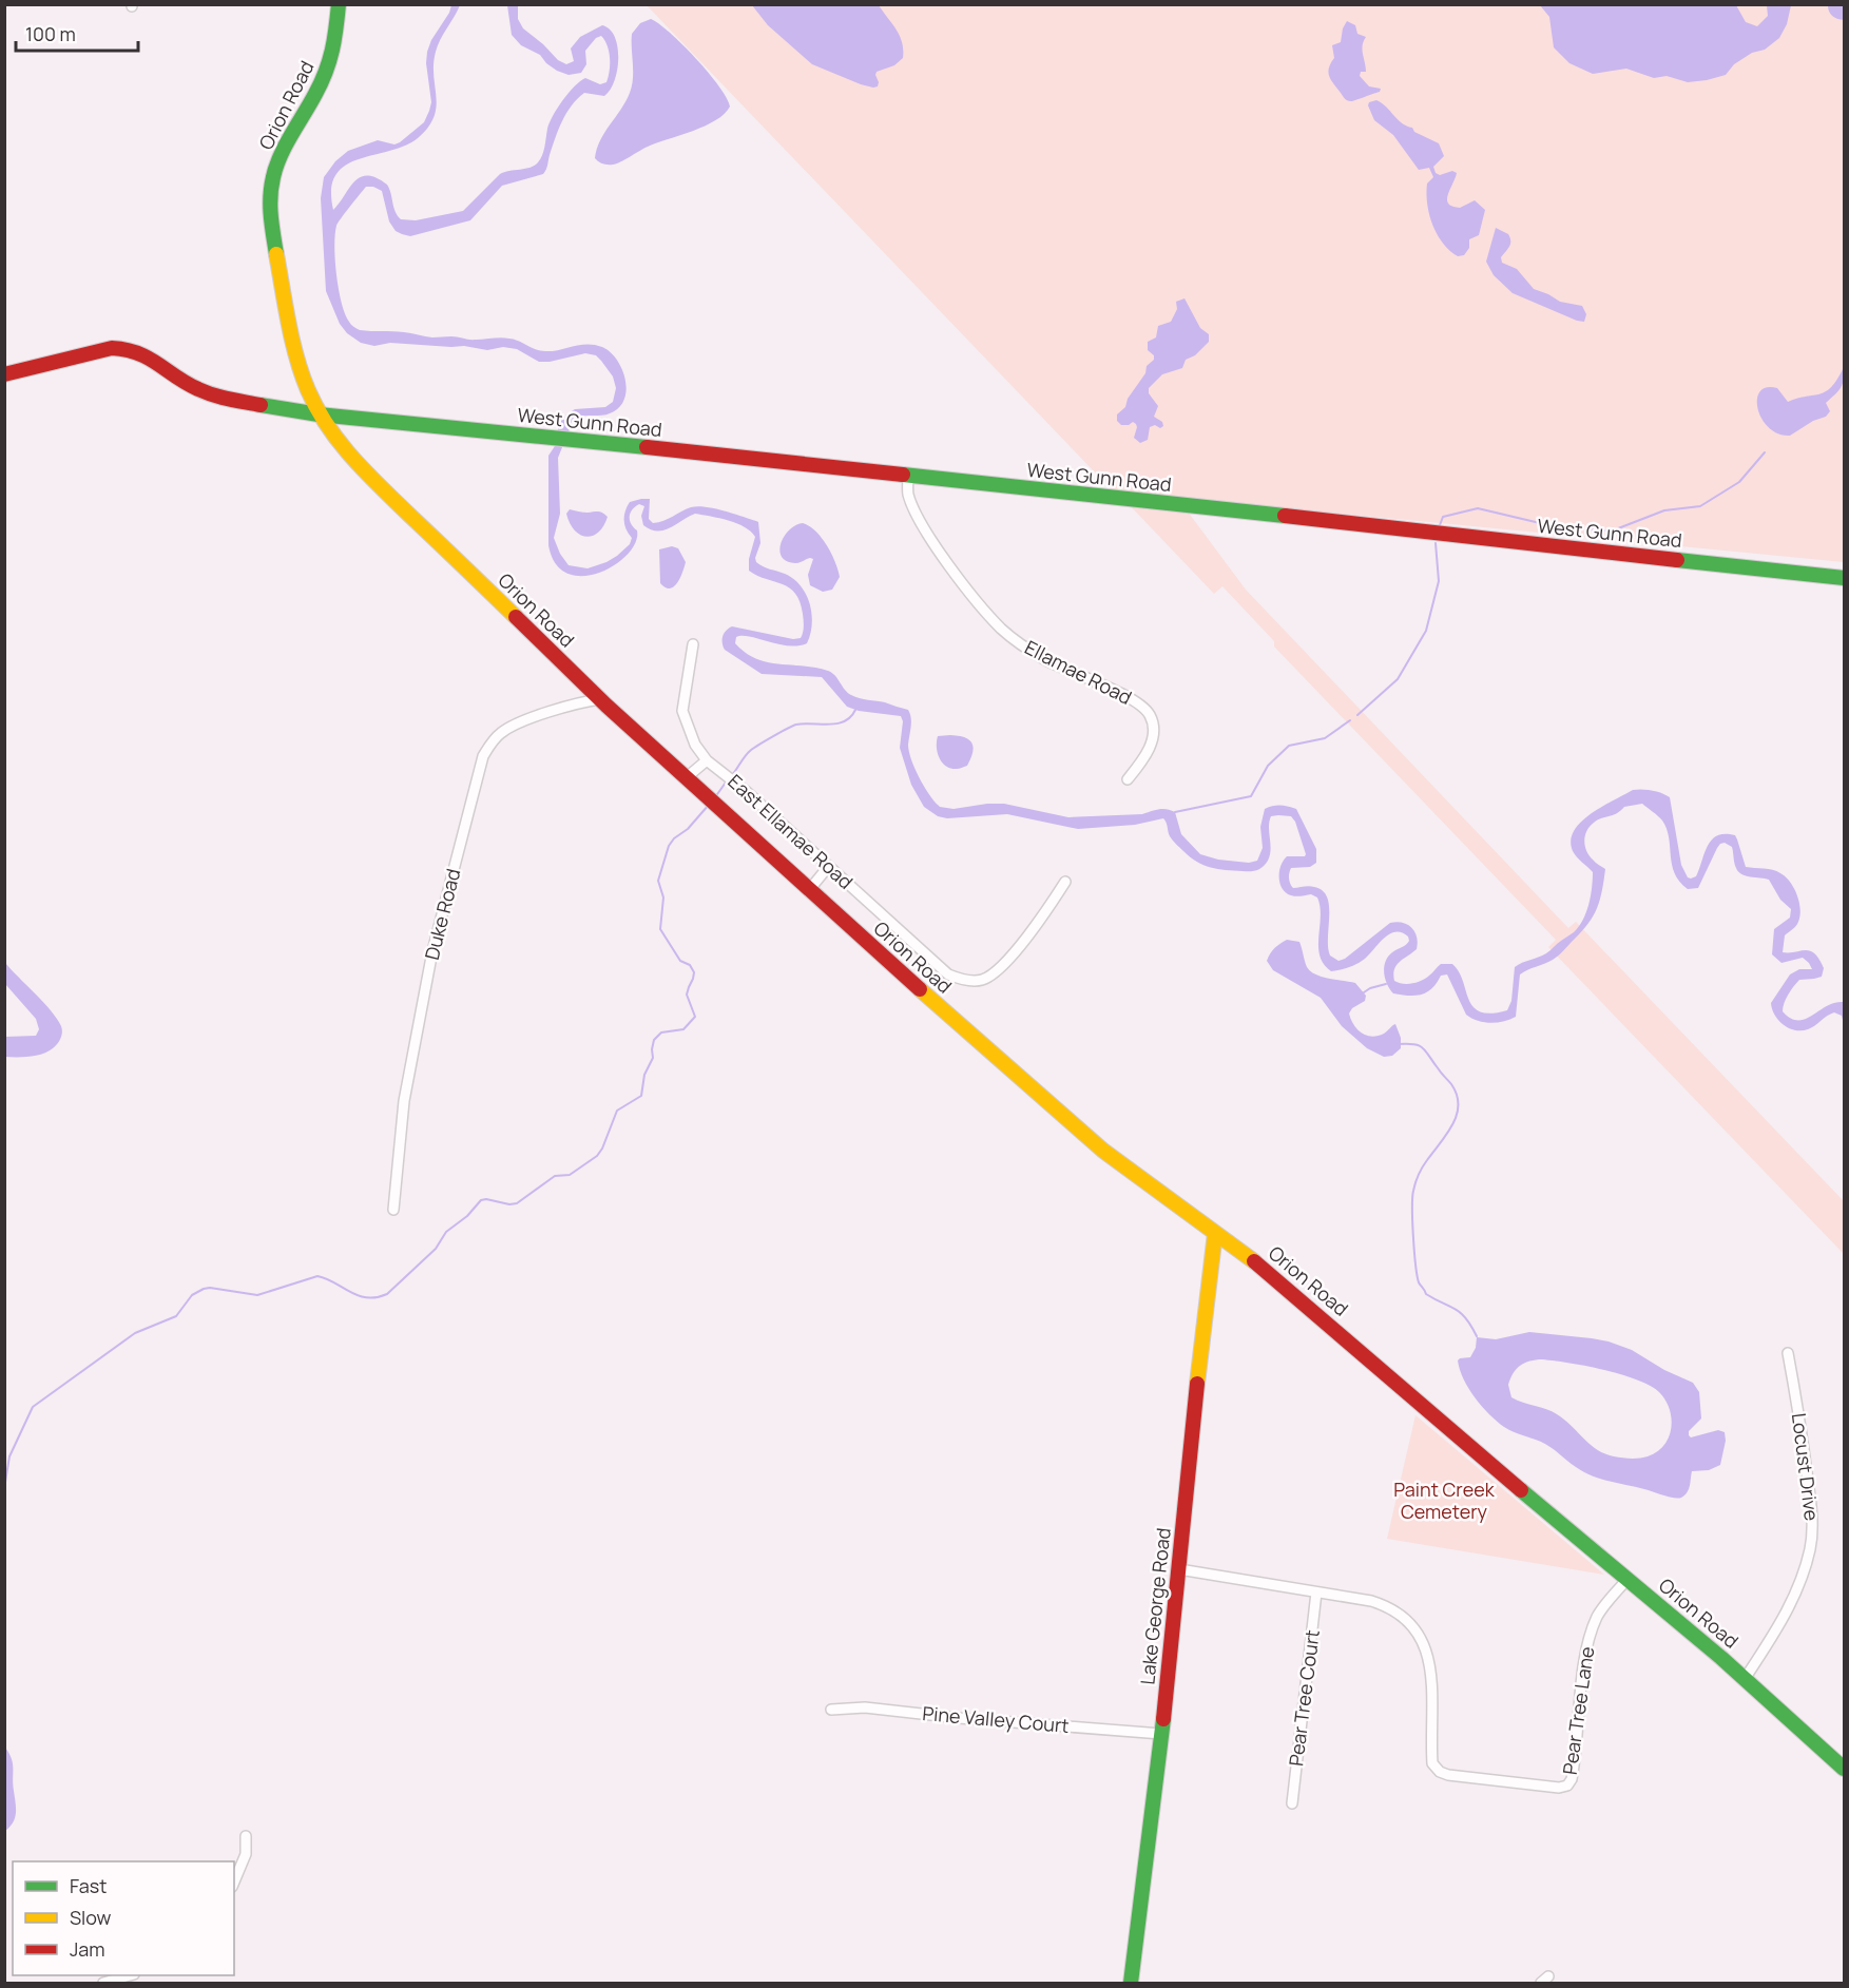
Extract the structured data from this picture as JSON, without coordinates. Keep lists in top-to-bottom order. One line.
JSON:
{"streets":{"street":["Orion Road","West Gunn Road","Ellamae Road","East Ellamae Road","Duke Road","Locust Drive","Lake George Road","Pear Tree Court","Pear Tree Lane","Pine Valley Court"]},"crossings":[["Orion Road","West Gunn Road"],["Orion Road","Duke Road"],["Orion Road","Locust Drive"],["Orion Road","Lake George Road"],["Orion Road","Pear Tree Lane"],["West Gunn Road","Ellamae Road"],["Lake George Road","Pear Tree Lane"],["Lake George Road","Pine Valley Court"],["Pear Tree Court","Pear Tree Lane"]],"parks":["Paint Creek Cemetery"],"legend":["Fast","Slow","Jam"],"scale_bar":"100 m"}
